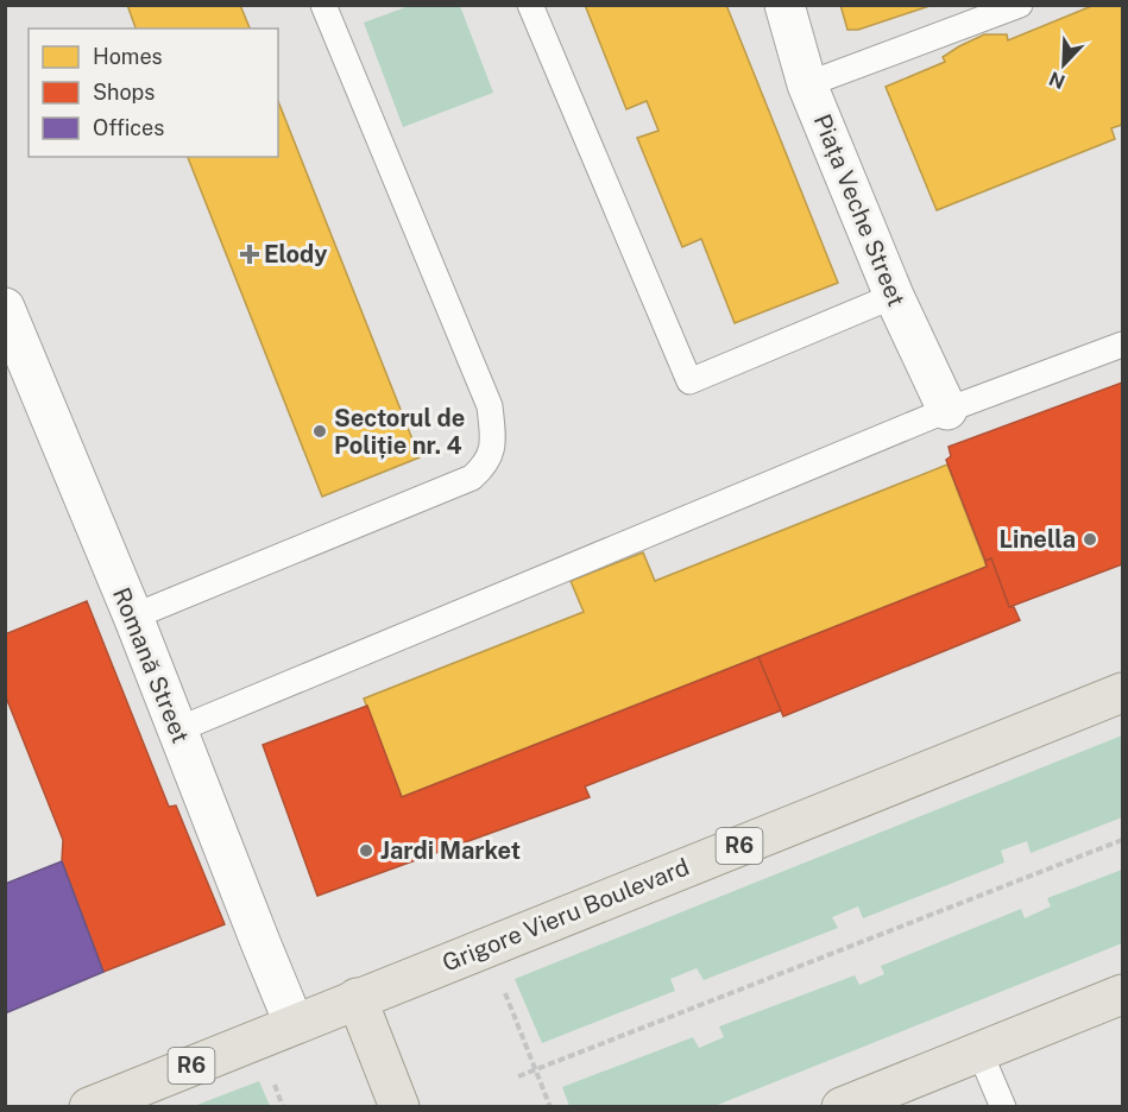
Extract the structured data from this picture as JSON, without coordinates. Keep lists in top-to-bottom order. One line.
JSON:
{"streets":{"main road":["R6","Grigore Vieru Boulevard"],"street":["Piața Veche Street","Romană Street"]},"crossings":[["Romană Street","Grigore Vieru Boulevard"]],"places":{"health":["Elody"],"other":["Sectorul de Poliție nr. 4","Linella","Jardi Market"]},"legend":["Homes","Shops","Offices"],"north":"bottom left"}
